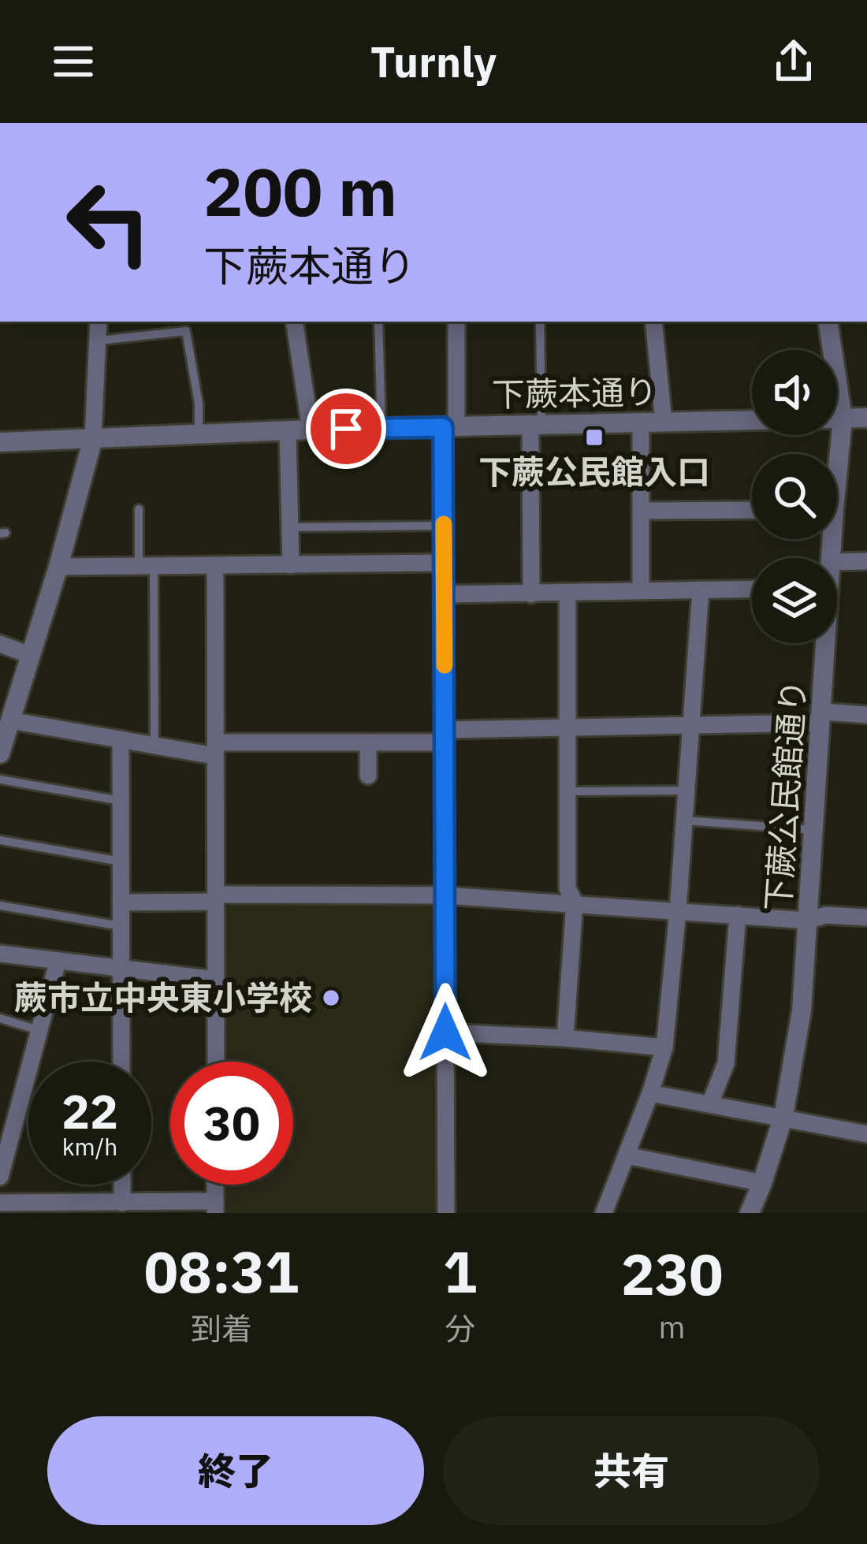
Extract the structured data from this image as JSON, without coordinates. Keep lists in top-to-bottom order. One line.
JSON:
{"streets":{"street":["下蕨本通り","下蕨公民館通り"]},"crossings":[["下蕨本通り","下蕨公民館通り"]],"places":{"transit":["下蕨公民館入口"],"other":["蕨市立中央東小学校"]},"page":{"header":"Turnly","turn":["200 m","下蕨本通り"],"speed":"22 km/h","limit":"30","eta":["08:31","到着","1","分","230","m"],"buttons":["終了","共有"]}}
